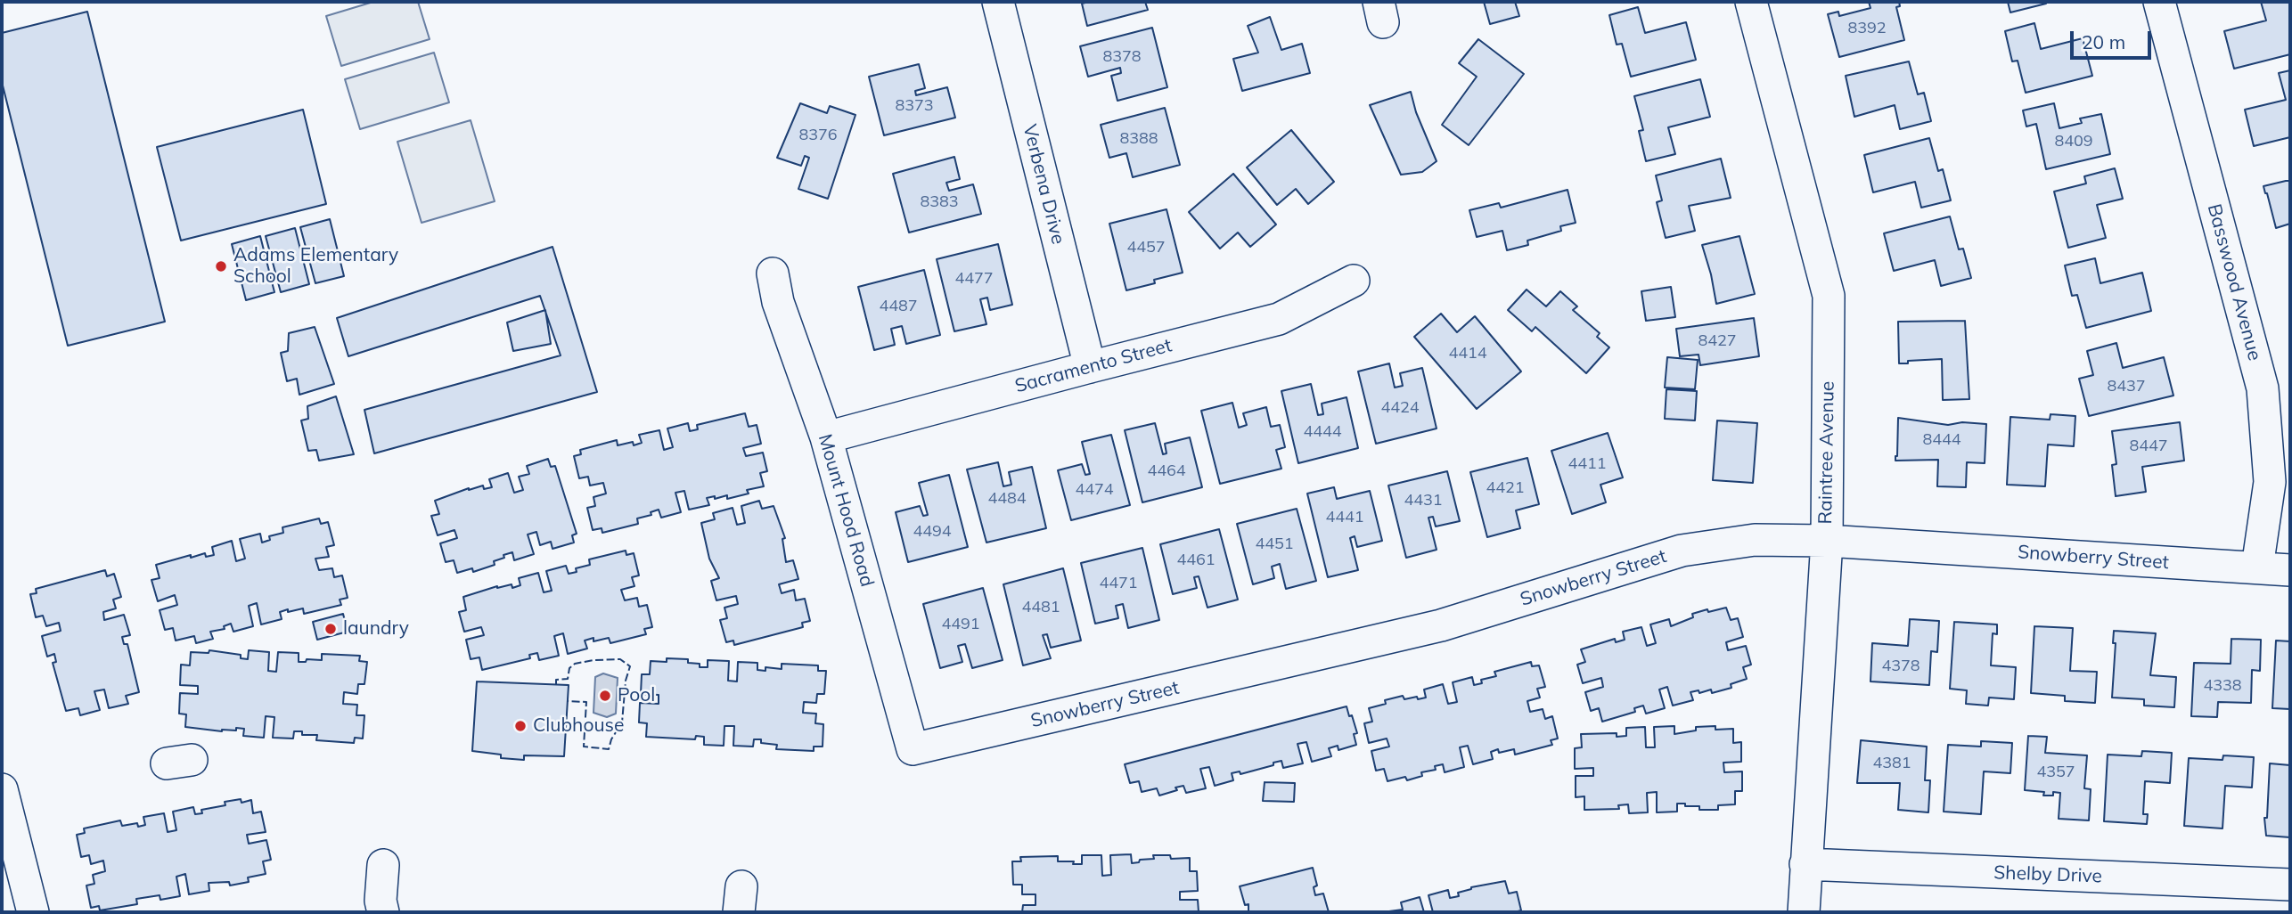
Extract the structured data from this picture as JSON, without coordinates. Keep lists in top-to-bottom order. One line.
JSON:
{"streets":{"street":["Verbena Drive","Basswood Avenue","Sacramento Street","Raintree Avenue","Mount Hood Road","Snowberry Street","Shelby Drive"]},"crossings":[["Verbena Drive","Sacramento Street"],["Basswood Avenue","Snowberry Street"],["Sacramento Street","Mount Hood Road"],["Raintree Avenue","Snowberry Street"],["Raintree Avenue","Shelby Drive"],["Mount Hood Road","Snowberry Street"]],"places":["Adams Elementary School","laundry","Pool","Clubhouse"],"house_numbers":["8392","8378","8373","8376","8388","8409","8383","4457","4477","4487","8427","4414","8437","4424","4444","8444","8447","4411","4464","4421","4474","4484","4431","4441","4494","4451","4461","4471","4481","4491","4378","4338","4381","4357"],"scale_bar":"20 m"}
